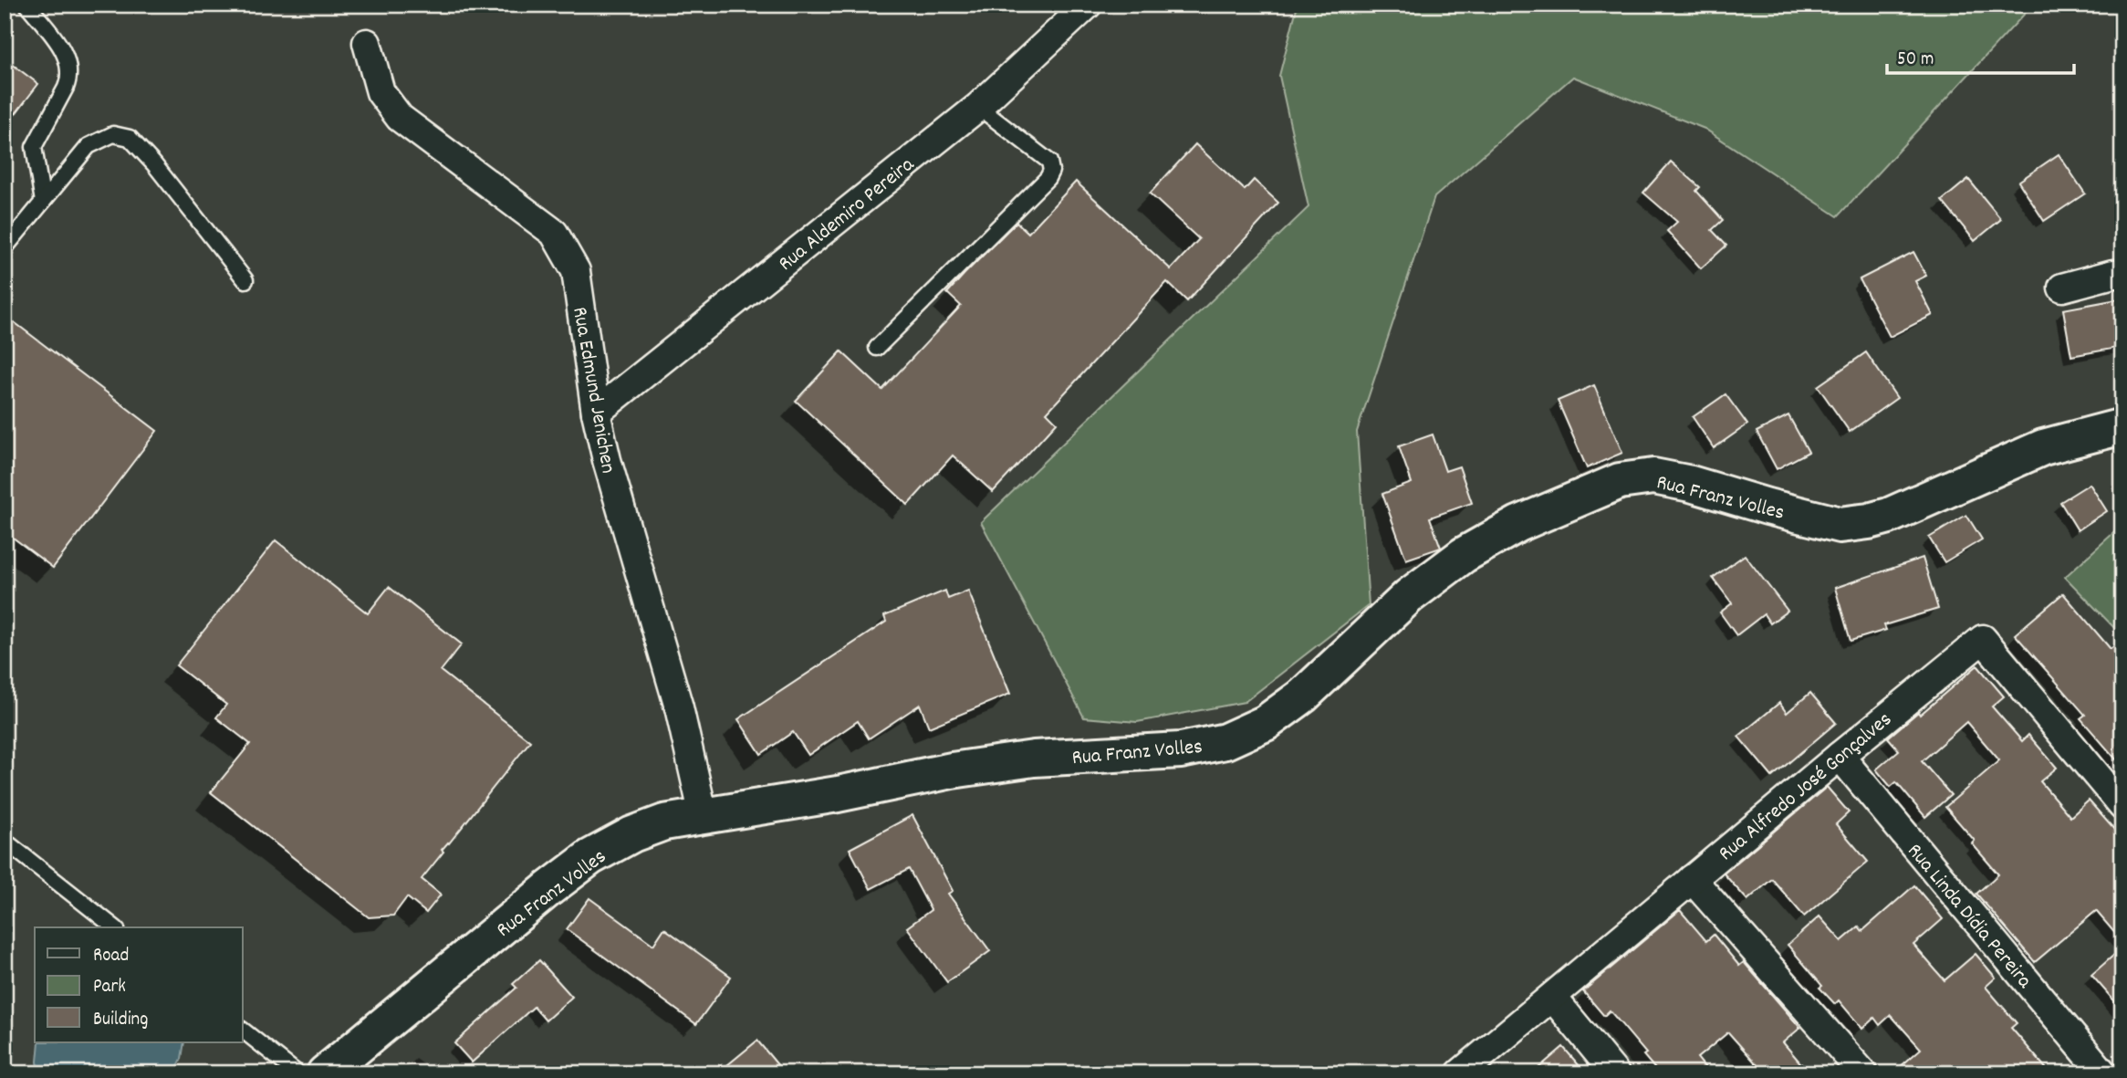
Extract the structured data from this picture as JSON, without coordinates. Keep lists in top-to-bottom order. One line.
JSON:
{"streets":{"street":["Rua Aldemiro Pereira","Rua Edmund Jenichen","Rua Franz Volles","Rua Alfredo José Gonçalves","Rua Linda Dídia Pereira"]},"crossings":[["Rua Aldemiro Pereira","Rua Edmund Jenichen"],["Rua Edmund Jenichen","Rua Franz Volles"],["Rua Alfredo José Gonçalves","Rua Linda Dídia Pereira"]],"legend":["Road","Park","Building"],"scale_bar":"50 m"}
